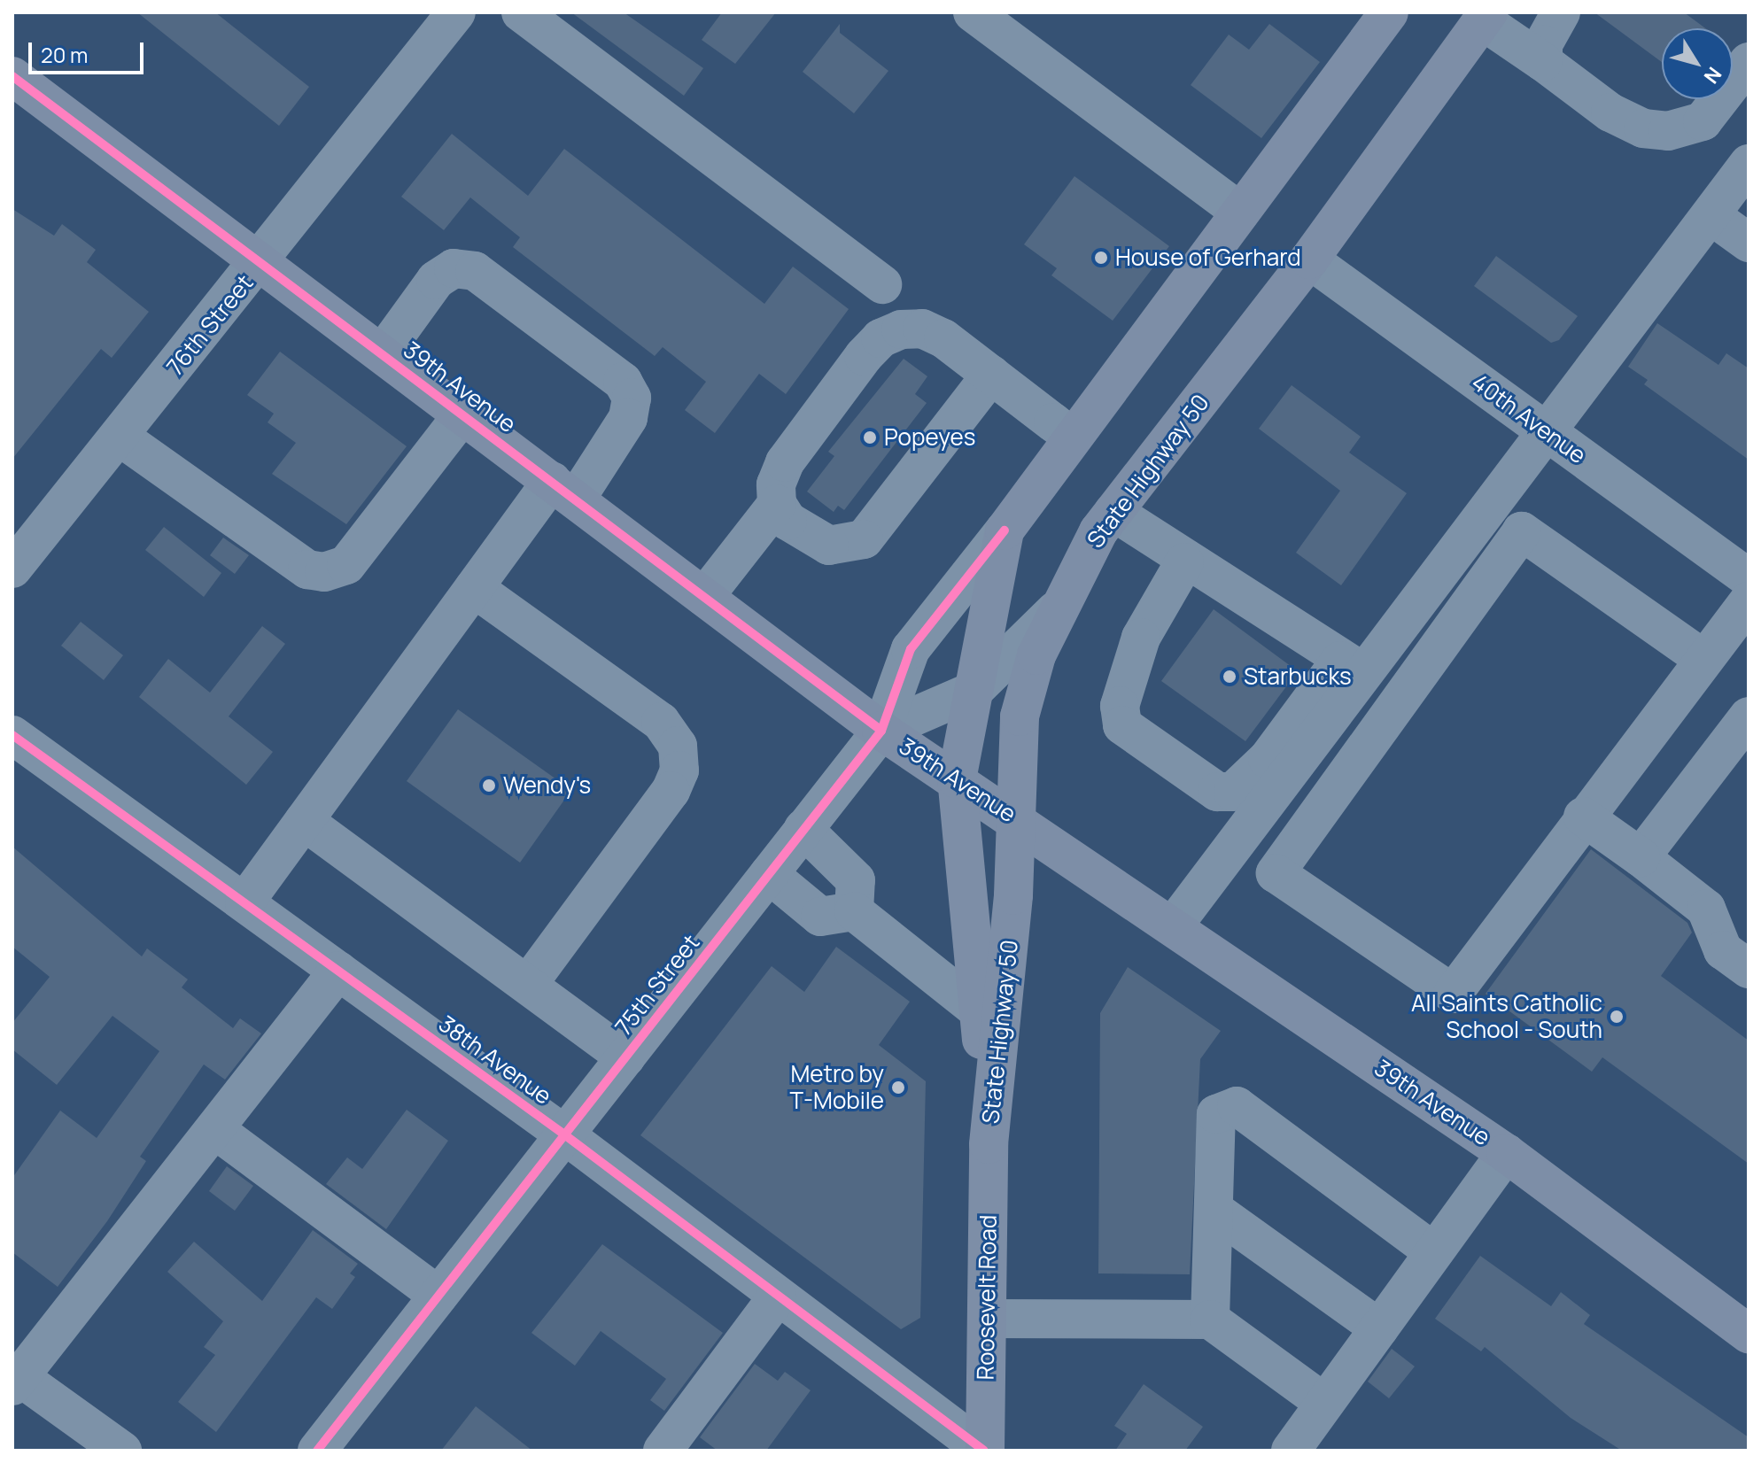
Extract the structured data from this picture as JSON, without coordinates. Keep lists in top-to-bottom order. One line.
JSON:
{"streets":{"main road":["39th Avenue","State Highway 50","Roosevelt Road"],"street":["76th Street","40th Avenue","75th Street","38th Avenue"]},"crossings":[["76th Street","39th Avenue"],["39th Avenue","State Highway 50"],["39th Avenue","75th Street"],["40th Avenue","State Highway 50"],["State Highway 50","75th Street"],["State Highway 50","Roosevelt Road"],["75th Street","38th Avenue"],["38th Avenue","Roosevelt Road"]],"places":["House of Gerhard","Popeyes","Starbucks","Wendy's","All Saints Catholic School - South","Metro by T-Mobile"],"scale_bar":"20 m","north":"bottom right"}
